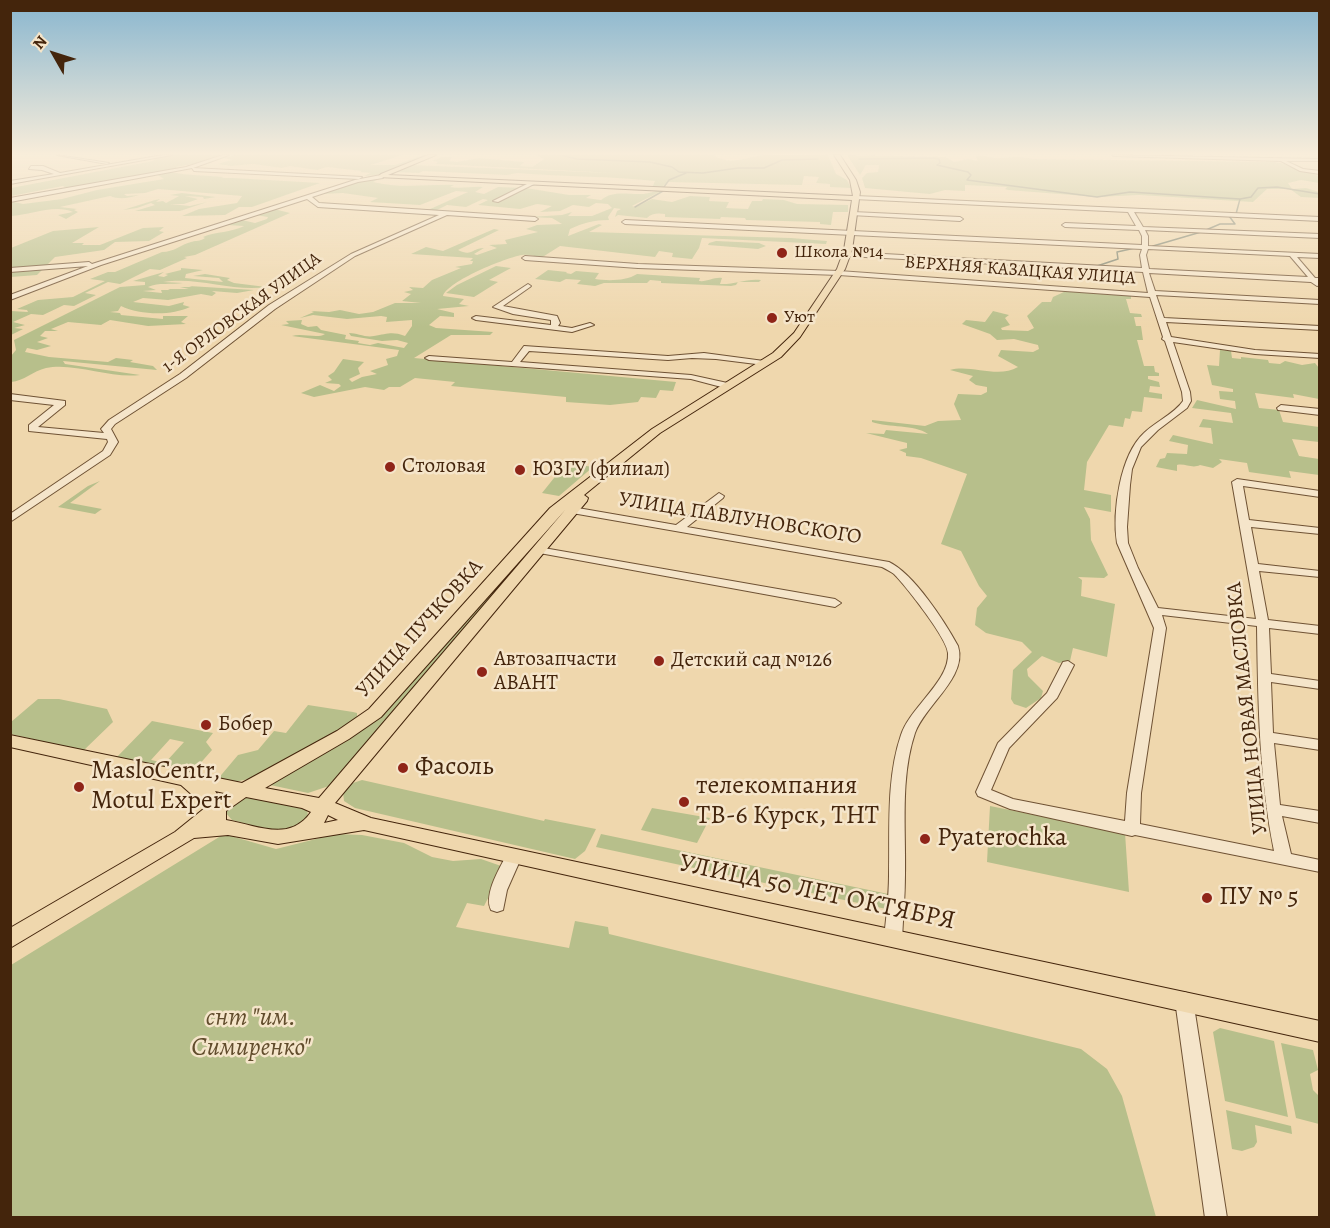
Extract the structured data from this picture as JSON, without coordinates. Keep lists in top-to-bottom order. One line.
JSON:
{"streets":{"main road":["УЛИЦА ПУЧКОВКА","УЛИЦА 50 ЛЕТ ОКТЯБРЯ"],"street":["ВЕРХНЯЯ КАЗАЦКАЯ УЛИЦА","1-Я ОРЛОВСКАЯ УЛИЦА","УЛИЦА ПАВЛУНОВСКОГО","УЛИЦА НОВАЯ МАСЛОВКА"]},"crossings":[["ВЕРХНЯЯ КАЗАЦКАЯ УЛИЦА","УЛИЦА ПУЧКОВКА"],["УЛИЦА ПАВЛУНОВСКОГО","УЛИЦА ПУЧКОВКА"],["УЛИЦА ПАВЛУНОВСКОГО","УЛИЦА 50 ЛЕТ ОКТЯБРЯ"],["УЛИЦА ПУЧКОВКА","УЛИЦА 50 ЛЕТ ОКТЯБРЯ"]],"parks":["снт \"им. Симиренко\""],"places":["Школа №14","Уют","Столовая","ЮЗГУ (филиал)","Детский сад №126","Автозапчасти АВАНТ","Бобер","Фасоль","MasloCentr, Motul Expert","телекомпания ТВ-6 Курск, ТНТ","Pyaterochka","ПУ № 5"],"north":"top left"}
